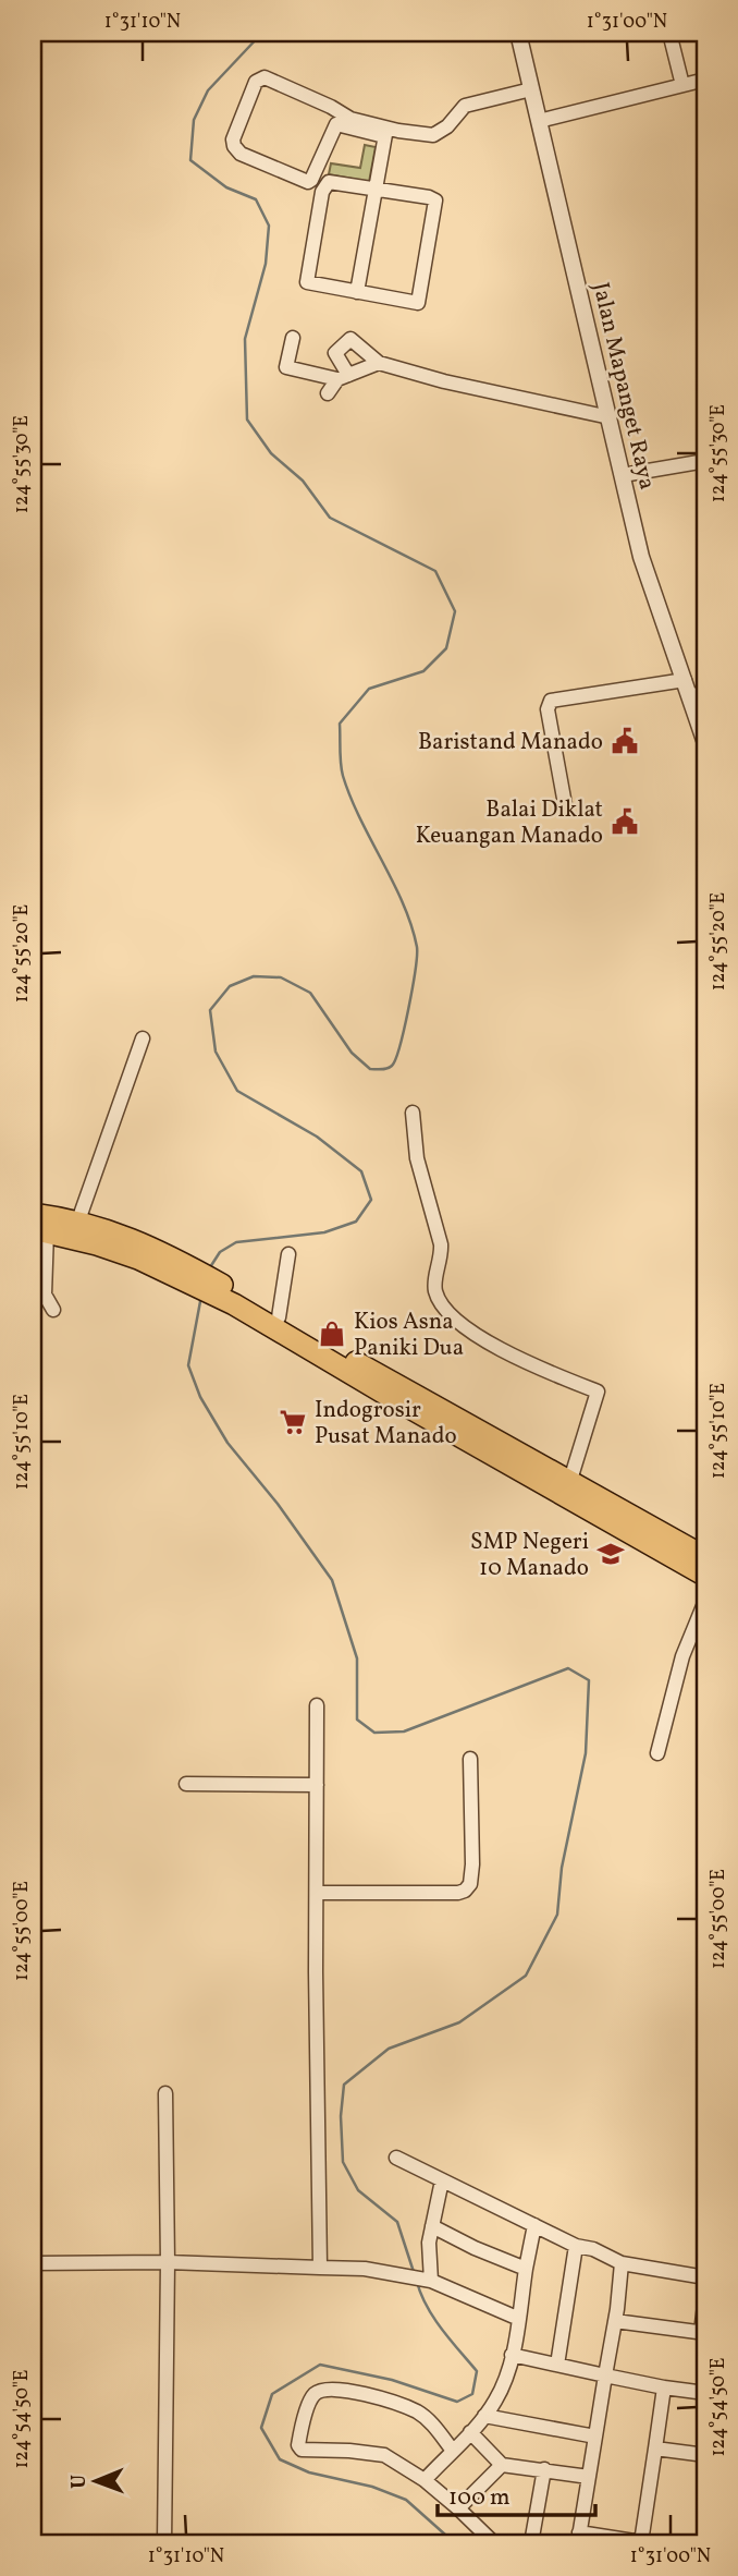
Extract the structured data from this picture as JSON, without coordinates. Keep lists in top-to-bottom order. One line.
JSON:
{"streets":{"street":["Jalan Mapanget Raya"]},"places":{"public building":["Baristand Manado","Balai Diklat Keuangan Manado"],"shop":["Kios Asna Paniki Dua"],"supermarket":["Indogrosir Pusat Manado"],"school or university":["SMP Negeri 10 Manado"]},"scale_bar":"100 m","north":"left","coordinates":["1°31'10\"N","1°31'00\"N","124°55'30\"E","124°55'20\"E","124°55'10\"E","124°55'00\"E","124°54'50\"E"]}
